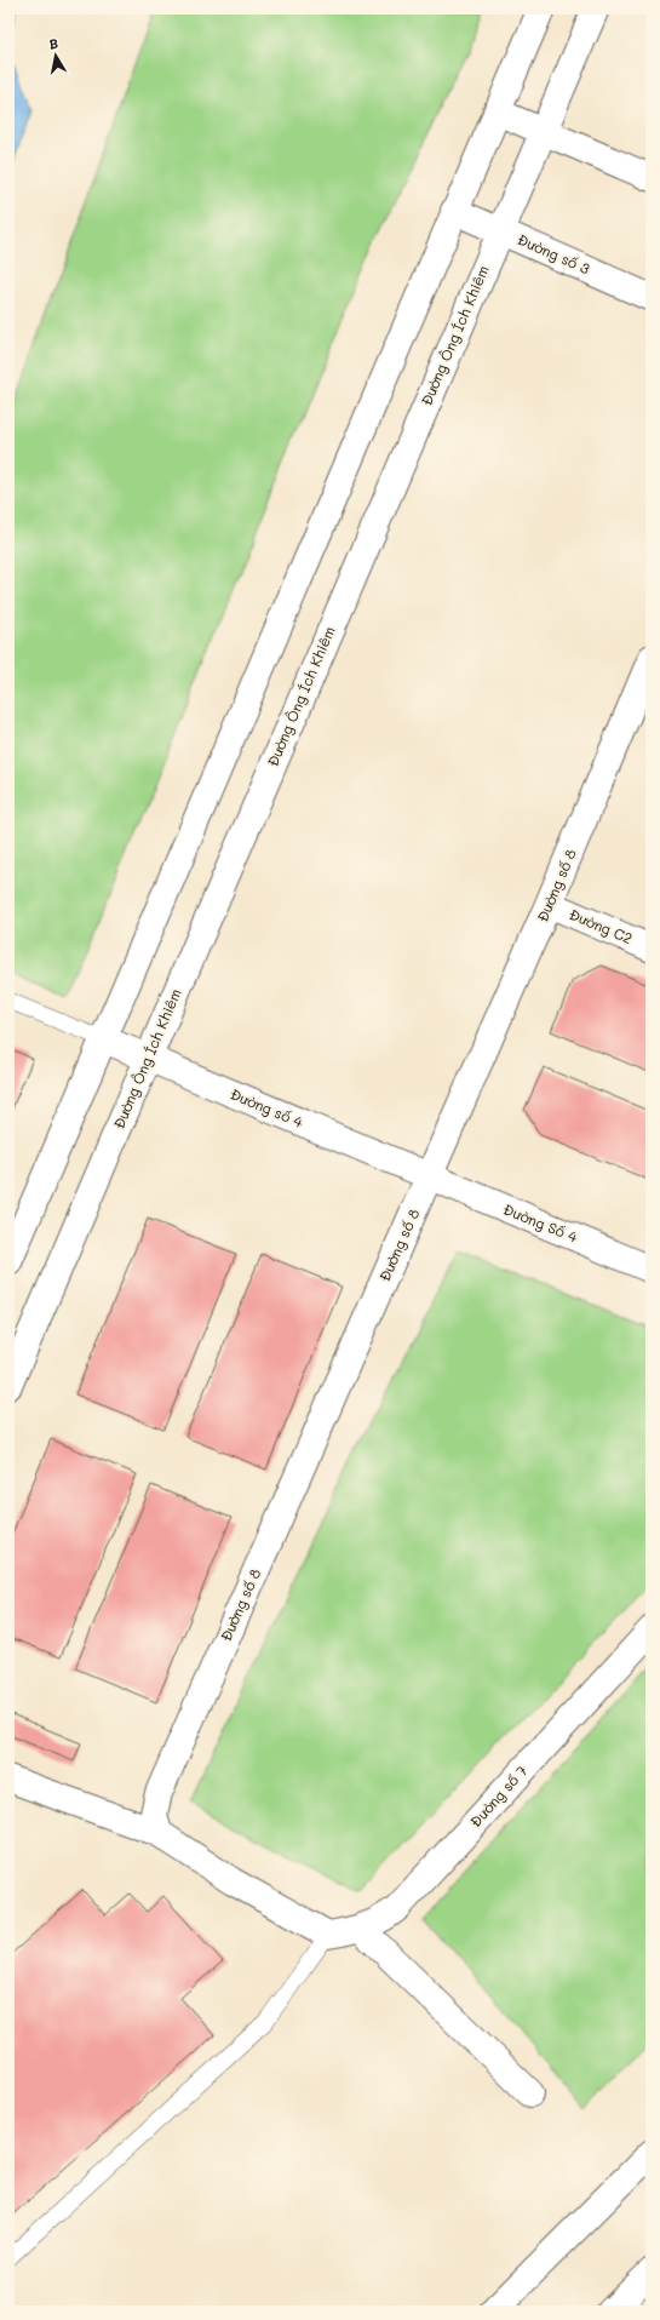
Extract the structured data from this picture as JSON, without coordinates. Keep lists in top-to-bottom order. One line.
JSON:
{"streets":{"street":["Đường số 3","Đường Ông Ích Khiêm","Đường số 8","Đường C2","Đường số 4","Đường Số 4","Đường số 7"]},"crossings":[["Đường số 3","Đường Ông Ích Khiêm"],["Đường Ông Ích Khiêm","Đường số 4"],["Đường số 8","Đường C2"],["Đường số 8","Đường số 4"],["Đường số 8","Đường Số 4"],["Đường số 4","Đường Số 4"]],"north":"top"}
